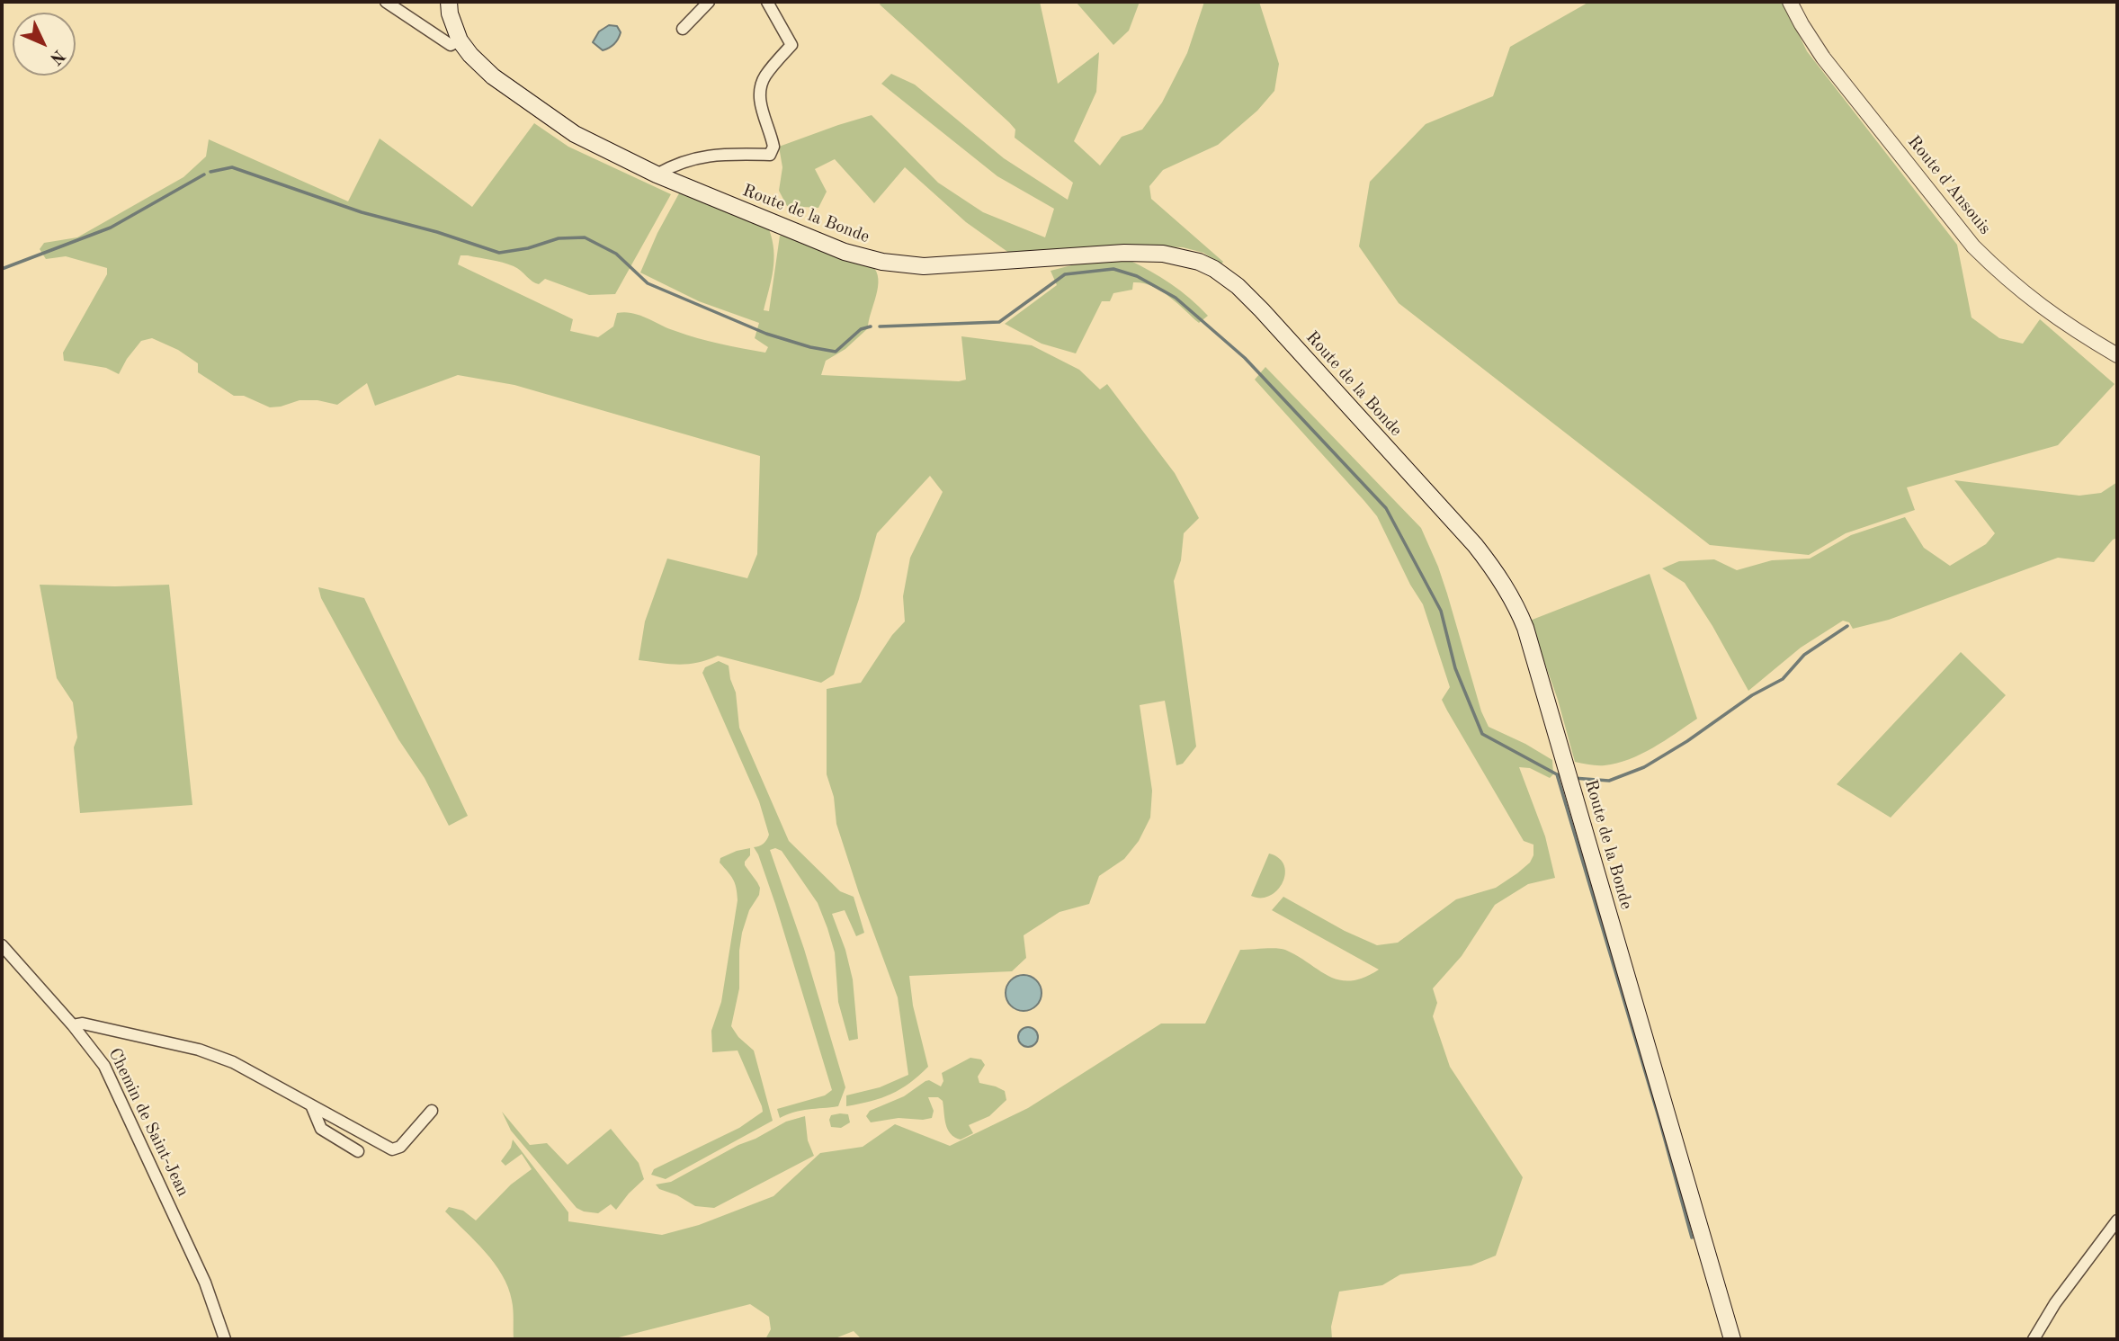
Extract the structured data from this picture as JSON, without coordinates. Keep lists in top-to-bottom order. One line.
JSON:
{"streets":{"main road":["Route de la Bonde"],"street":["Route d'Ansouis","Chemin de Saint-Jean"]},"north":"bottom right"}
